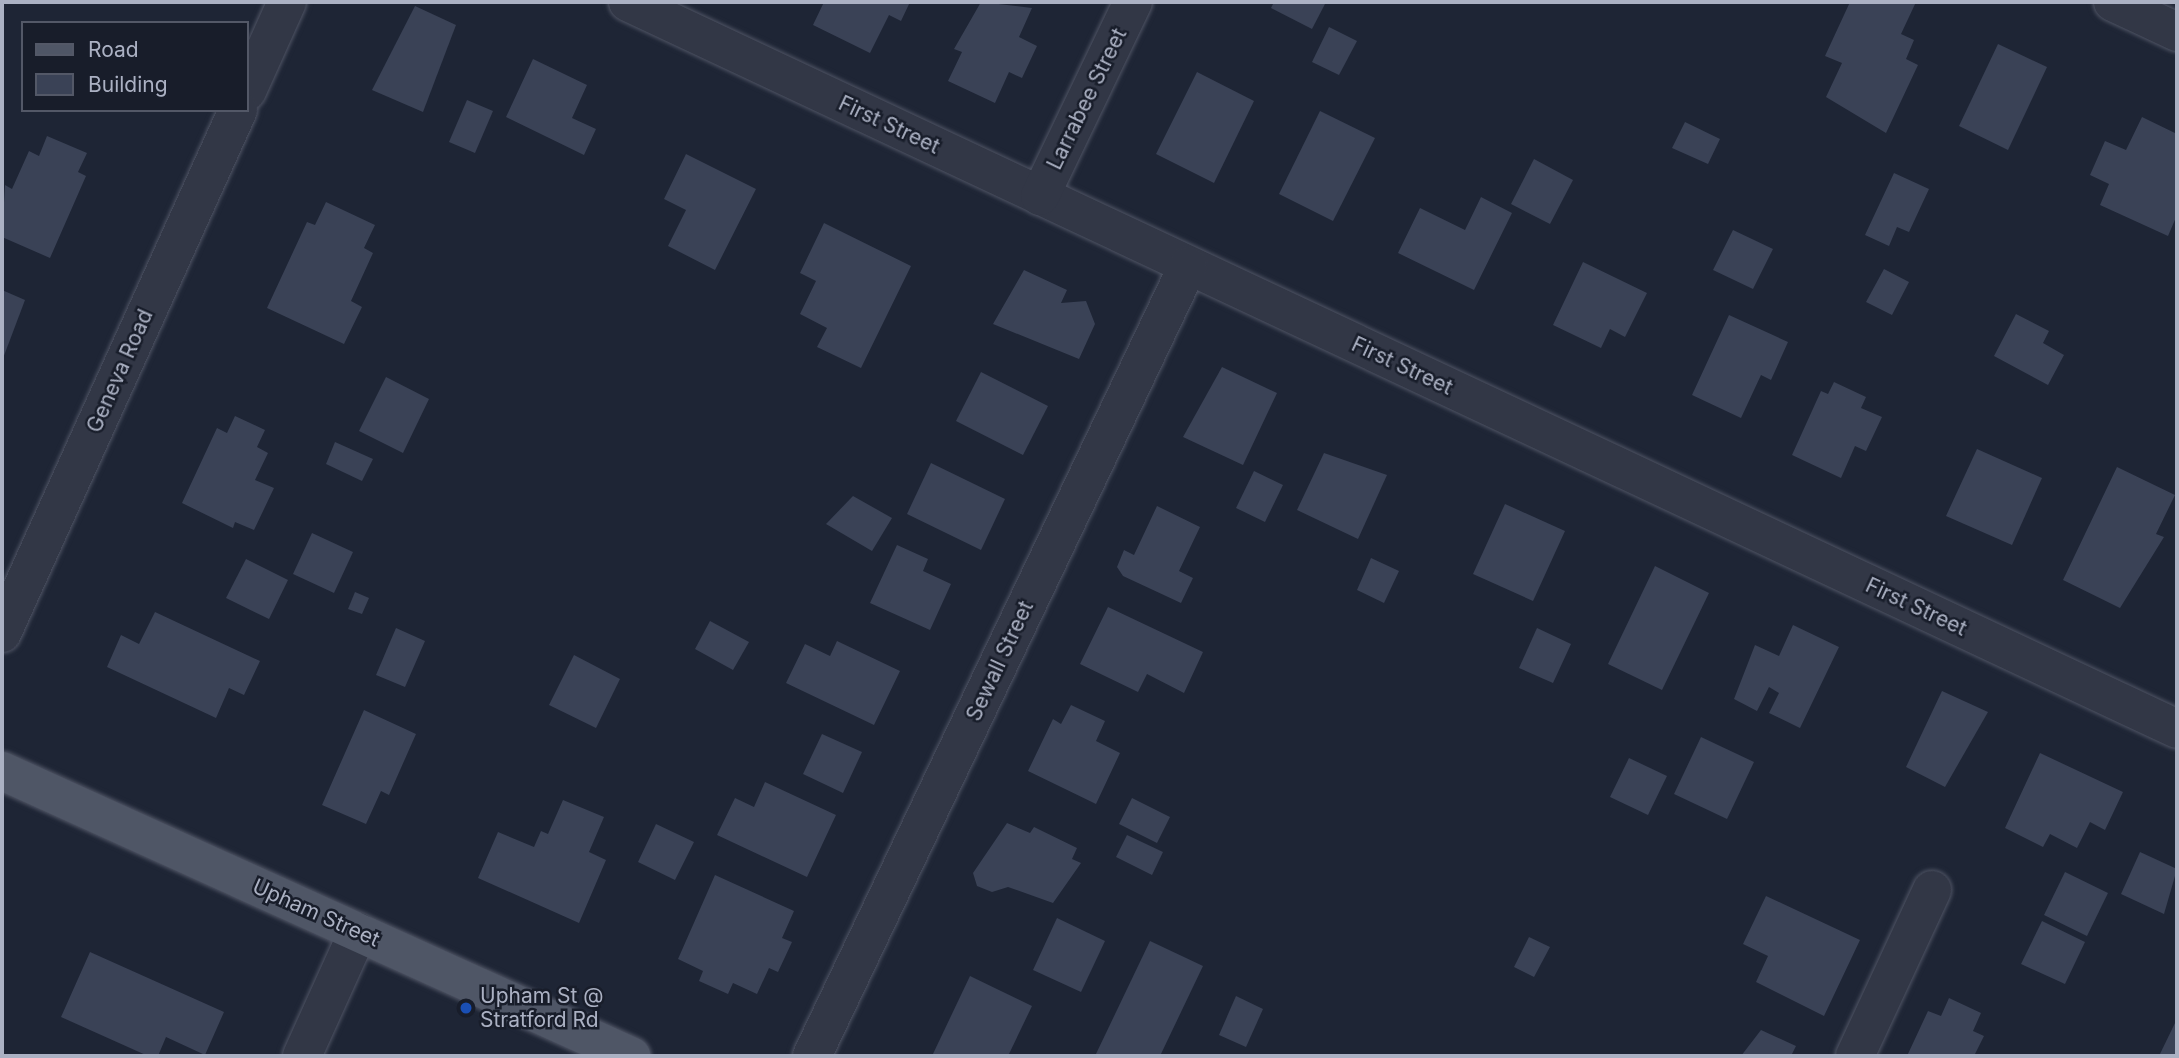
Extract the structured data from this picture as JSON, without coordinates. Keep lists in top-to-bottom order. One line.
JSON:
{"streets":{"main road":["Upham Street"],"street":["Larrabee Street","First Street","Geneva Road","Sewall Street"]},"crossings":[["Larrabee Street","First Street"],["First Street","Sewall Street"]],"places":["Upham St @ Stratford Rd"],"legend":["Road","Building"]}
